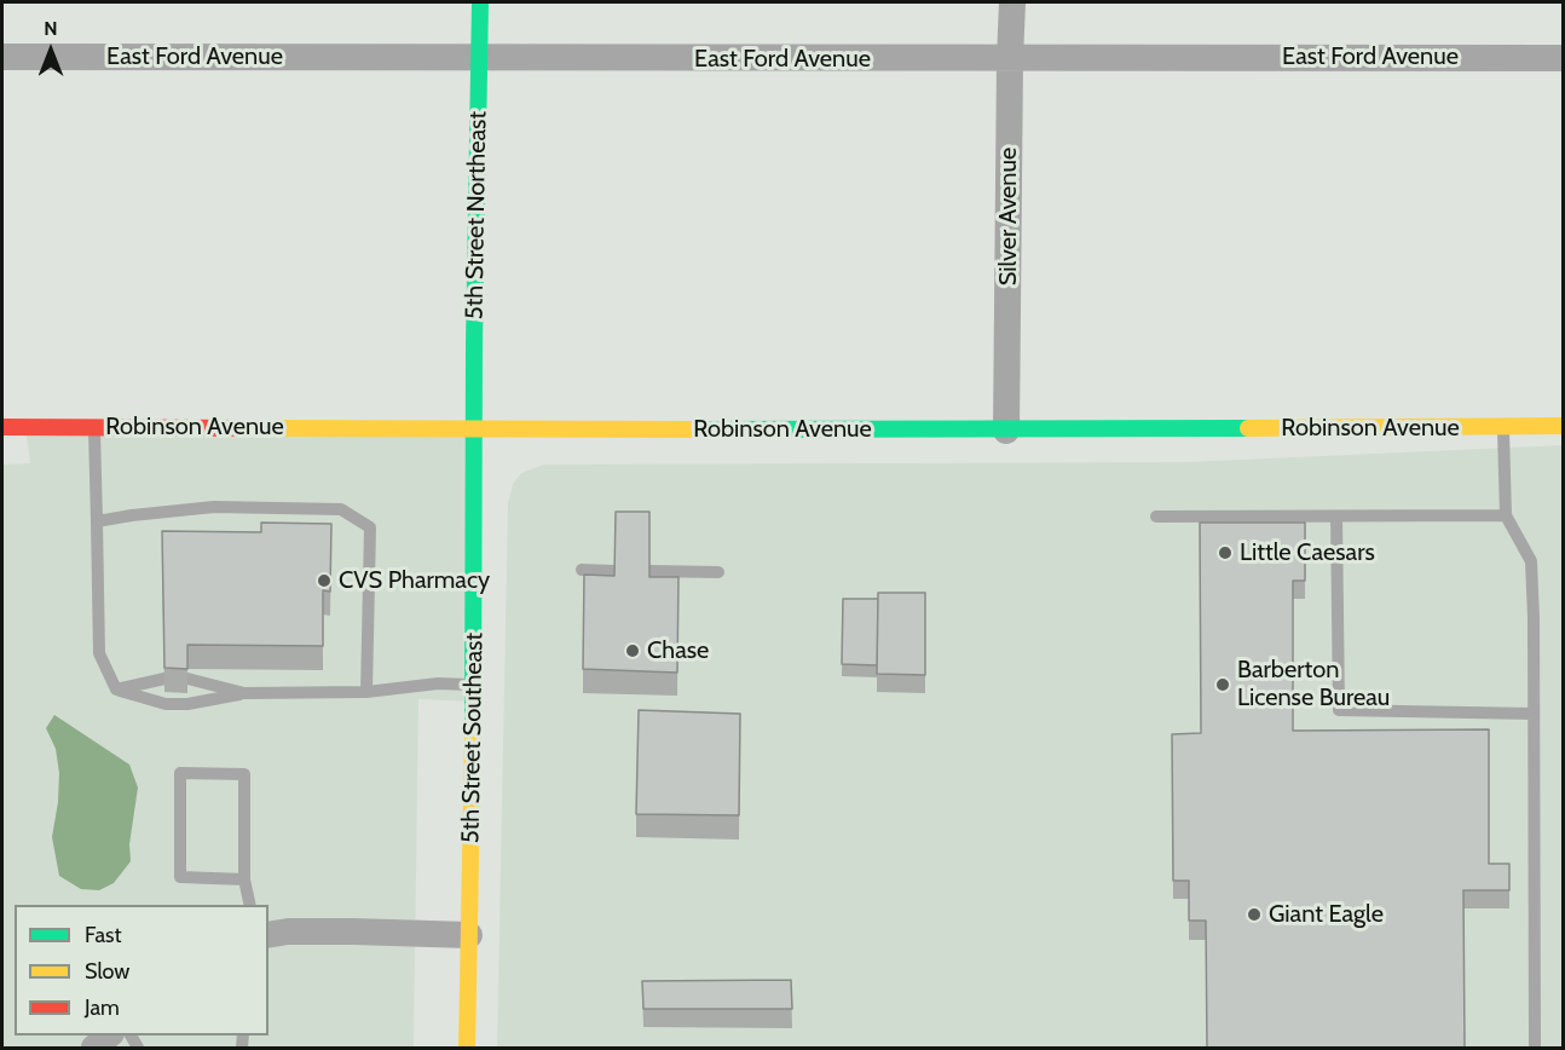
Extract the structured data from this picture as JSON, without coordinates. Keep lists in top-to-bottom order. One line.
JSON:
{"streets":{"main road":["5th Street Northeast","Robinson Avenue","5th Street Southeast"],"street":["East Ford Avenue","Silver Avenue"]},"crossings":[["East Ford Avenue","5th Street Northeast"],["East Ford Avenue","Silver Avenue"],["5th Street Northeast","Robinson Avenue"],["5th Street Northeast","5th Street Southeast"],["Silver Avenue","Robinson Avenue"],["Robinson Avenue","5th Street Southeast"]],"places":["Little Caesars","CVS Pharmacy","Chase","Barberton License Bureau","Giant Eagle"],"legend":["Fast","Slow","Jam"],"north":"top"}
